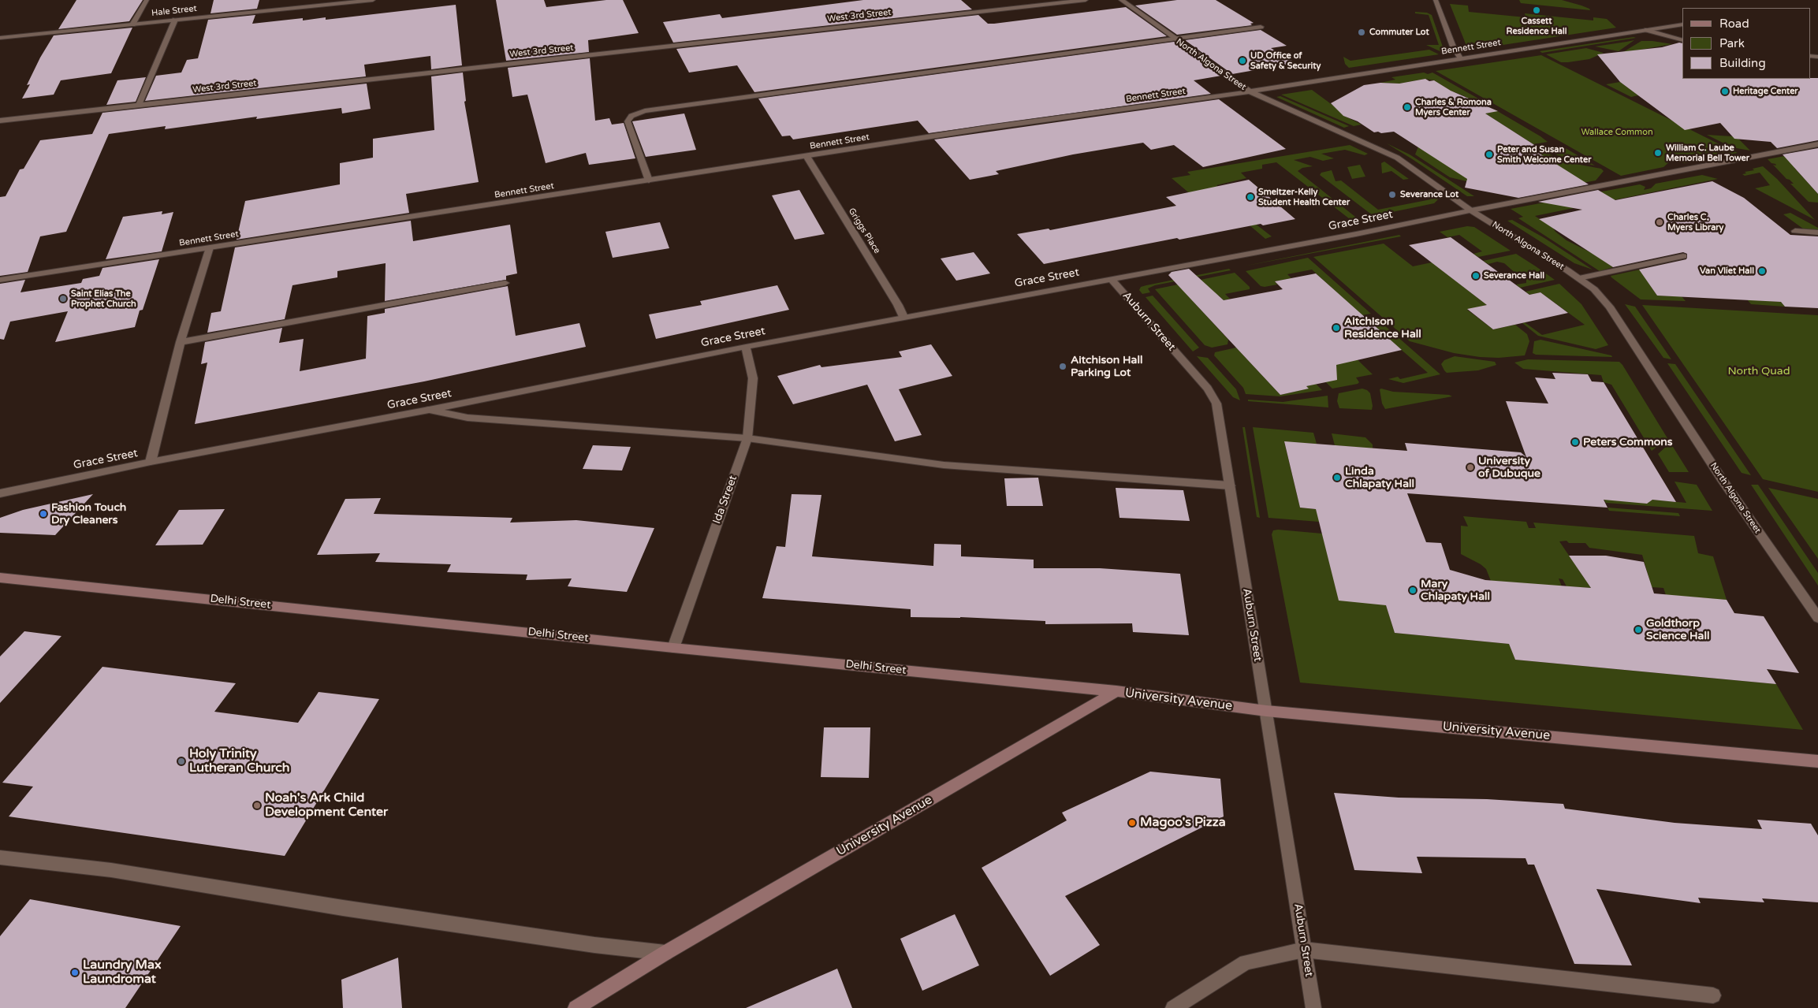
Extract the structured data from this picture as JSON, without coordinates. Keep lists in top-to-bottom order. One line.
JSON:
{"streets":{"main road":["Delhi Street","University Avenue"],"street":["Hale Street","West 3rd Street","Bennett Street","North Algona Street","Grace Street","Griggs Place","Auburn Street","Ida Street"]},"crossings":[["Bennett Street","North Algona Street"],["Bennett Street","Griggs Place"],["North Algona Street","Grace Street"],["Grace Street","Griggs Place"],["Grace Street","Auburn Street"],["Grace Street","Ida Street"],["Auburn Street","University Avenue"],["Ida Street","Delhi Street"],["Delhi Street","University Avenue"]],"parks":["Wallace Common","North Quad"],"places":["Cassett Residence Hall","Commuter Lot","UD Office of Safety & Security","Heritage Center","Charles & Romona Myers Center","William C. Laube Memorial Bell Tower","Peter and Susan Smith Welcome Center","Severance Lot","Smeltzer-Kelly Student Health Center","Charles C. Myers Library","Van Vliet Hall","Severance Hall","Saint Elias The Prophet Church","Aitchison Residence Hall","Aitchison Hall Parking Lot","Peters Commons","University of Dubuque","Linda Chlapaty Hall","Fashion Touch Dry Cleaners","Mary Chlapaty Hall","Goldthorp Science Hall","Holy Trinity Lutheran Church","Noah's Ark Child Development Center","Magoo's Pizza","Laundry Max Laundromat"],"legend":["Road","Park","Building"]}
